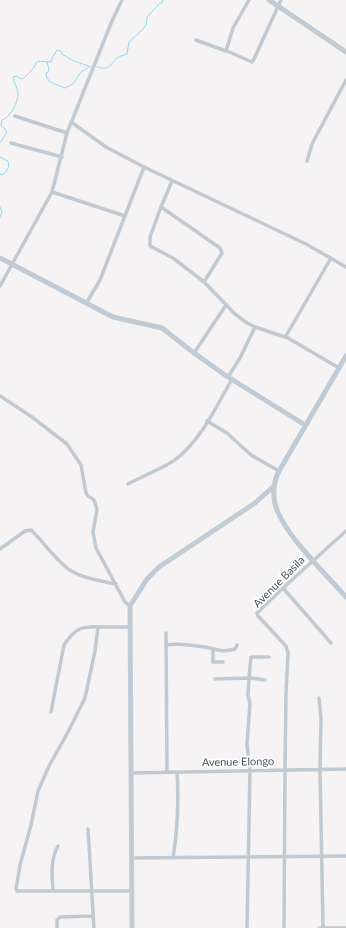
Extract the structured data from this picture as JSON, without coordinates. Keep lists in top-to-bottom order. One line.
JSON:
{"streets":{"street":["Avenue Basila","Avenue Elongo"]},"crossings":[["Avenue Basila","Avenue Elongo"]]}
